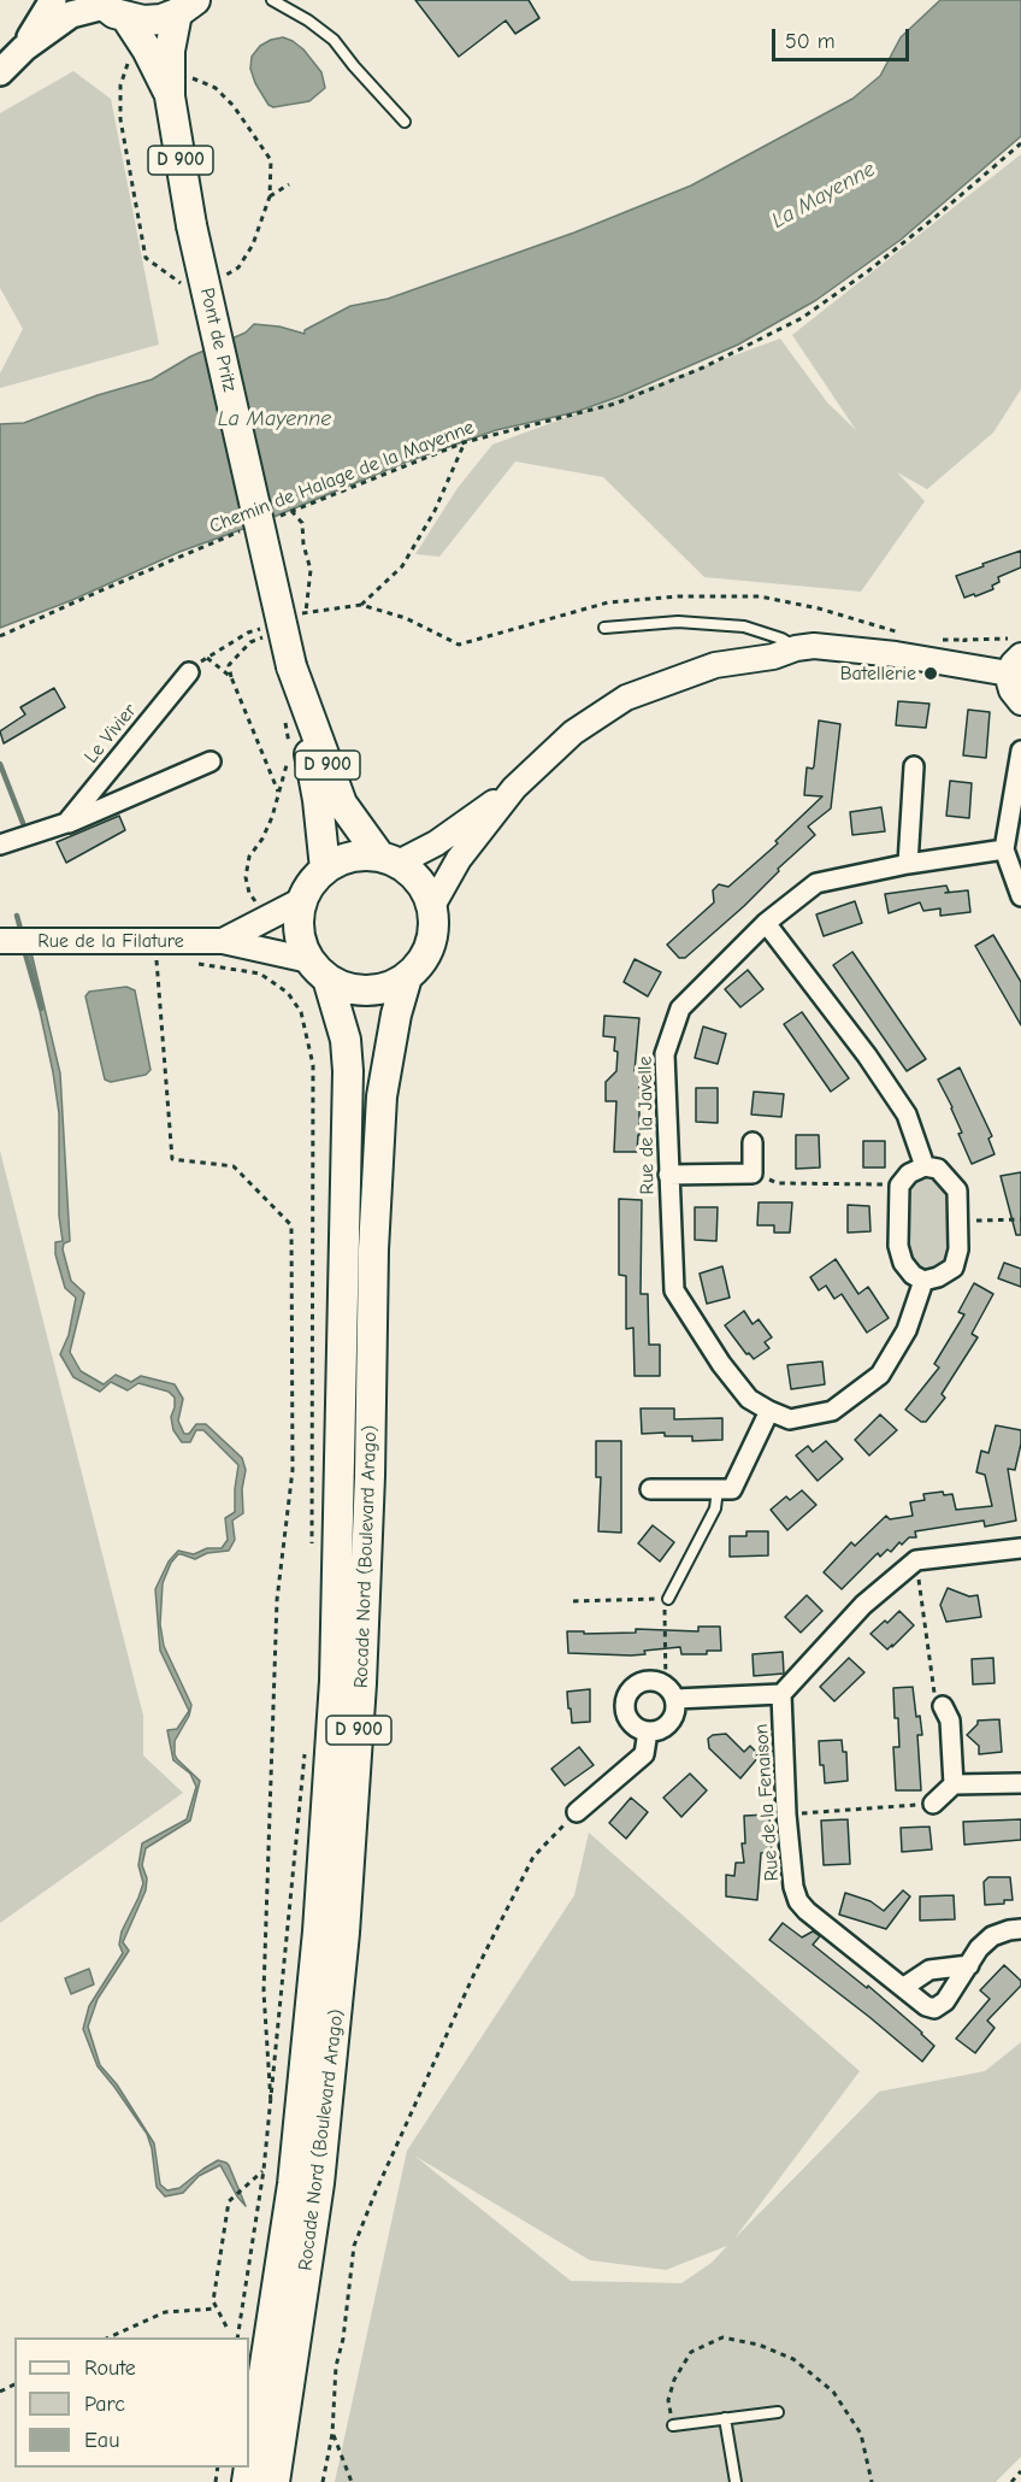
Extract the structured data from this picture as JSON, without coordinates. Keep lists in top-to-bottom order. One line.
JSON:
{"streets":{"main road":["D 900","Pont de Pritz","Rocade Nord (Boulevard Arago)"],"street":["Le Vivier","Rue de la Filature","Rue de la Javelle","Rue de la Fenaison"],"path":["Chemin de Halage de la Mayenne"]},"crossings":[["Pont de Pritz","Rue de la Filature"],["Pont de Pritz","Rocade Nord (Boulevard Arago)"],["Rue de la Filature","Rocade Nord (Boulevard Arago)"]],"water":["La Mayenne"],"places":["Batellerie"],"legend":["Route","Parc","Eau"],"scale_bar":"50 m"}
